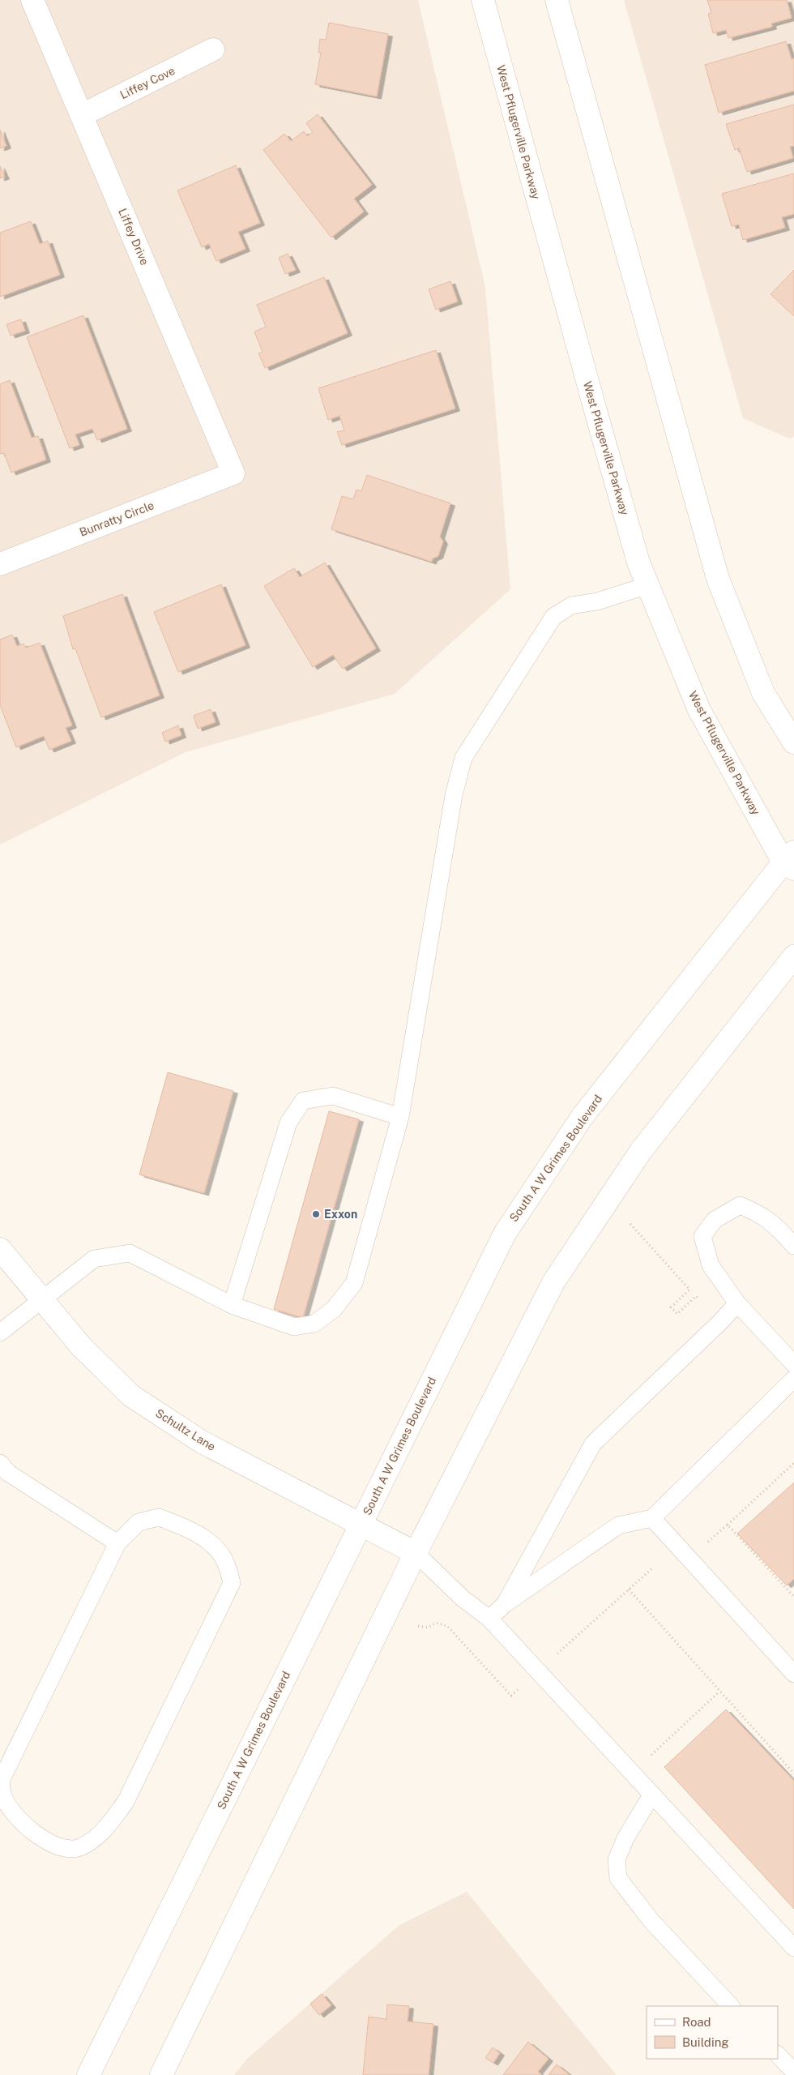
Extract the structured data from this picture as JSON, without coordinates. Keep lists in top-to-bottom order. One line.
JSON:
{"streets":{"main road":["Liffey Cove","West Pflugerville Parkway","Liffey Drive","Bunratty Circle","South A W Grimes Boulevard","Schultz Lane"]},"crossings":[["Liffey Cove","Liffey Drive"],["West Pflugerville Parkway","South A W Grimes Boulevard"],["Liffey Drive","Bunratty Circle"],["South A W Grimes Boulevard","Schultz Lane"]],"places":["Exxon"],"legend":["Road","Building"]}
